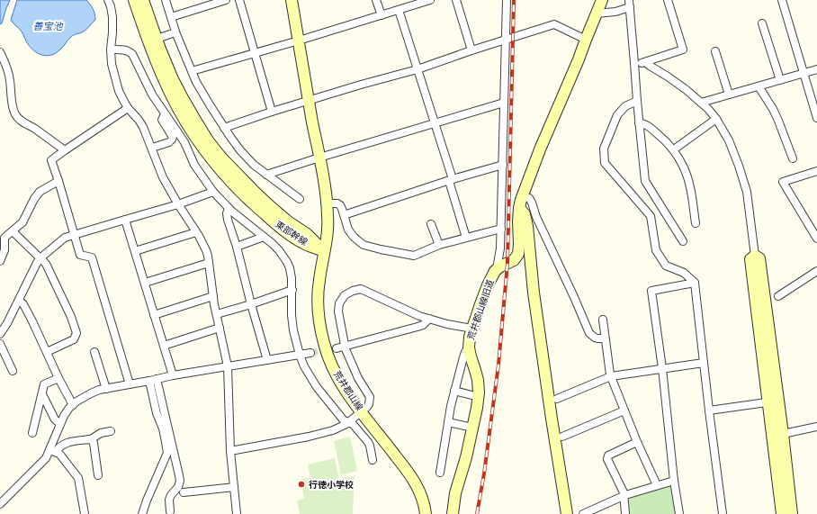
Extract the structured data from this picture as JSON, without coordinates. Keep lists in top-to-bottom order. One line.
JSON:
{"streets":{"street":["東部幹線","荒井郡山線旧道","荒井郡山線"]},"crossings":[["東部幹線","荒井郡山線"]],"water":["善宝池"],"places":["行徳小学校"]}
